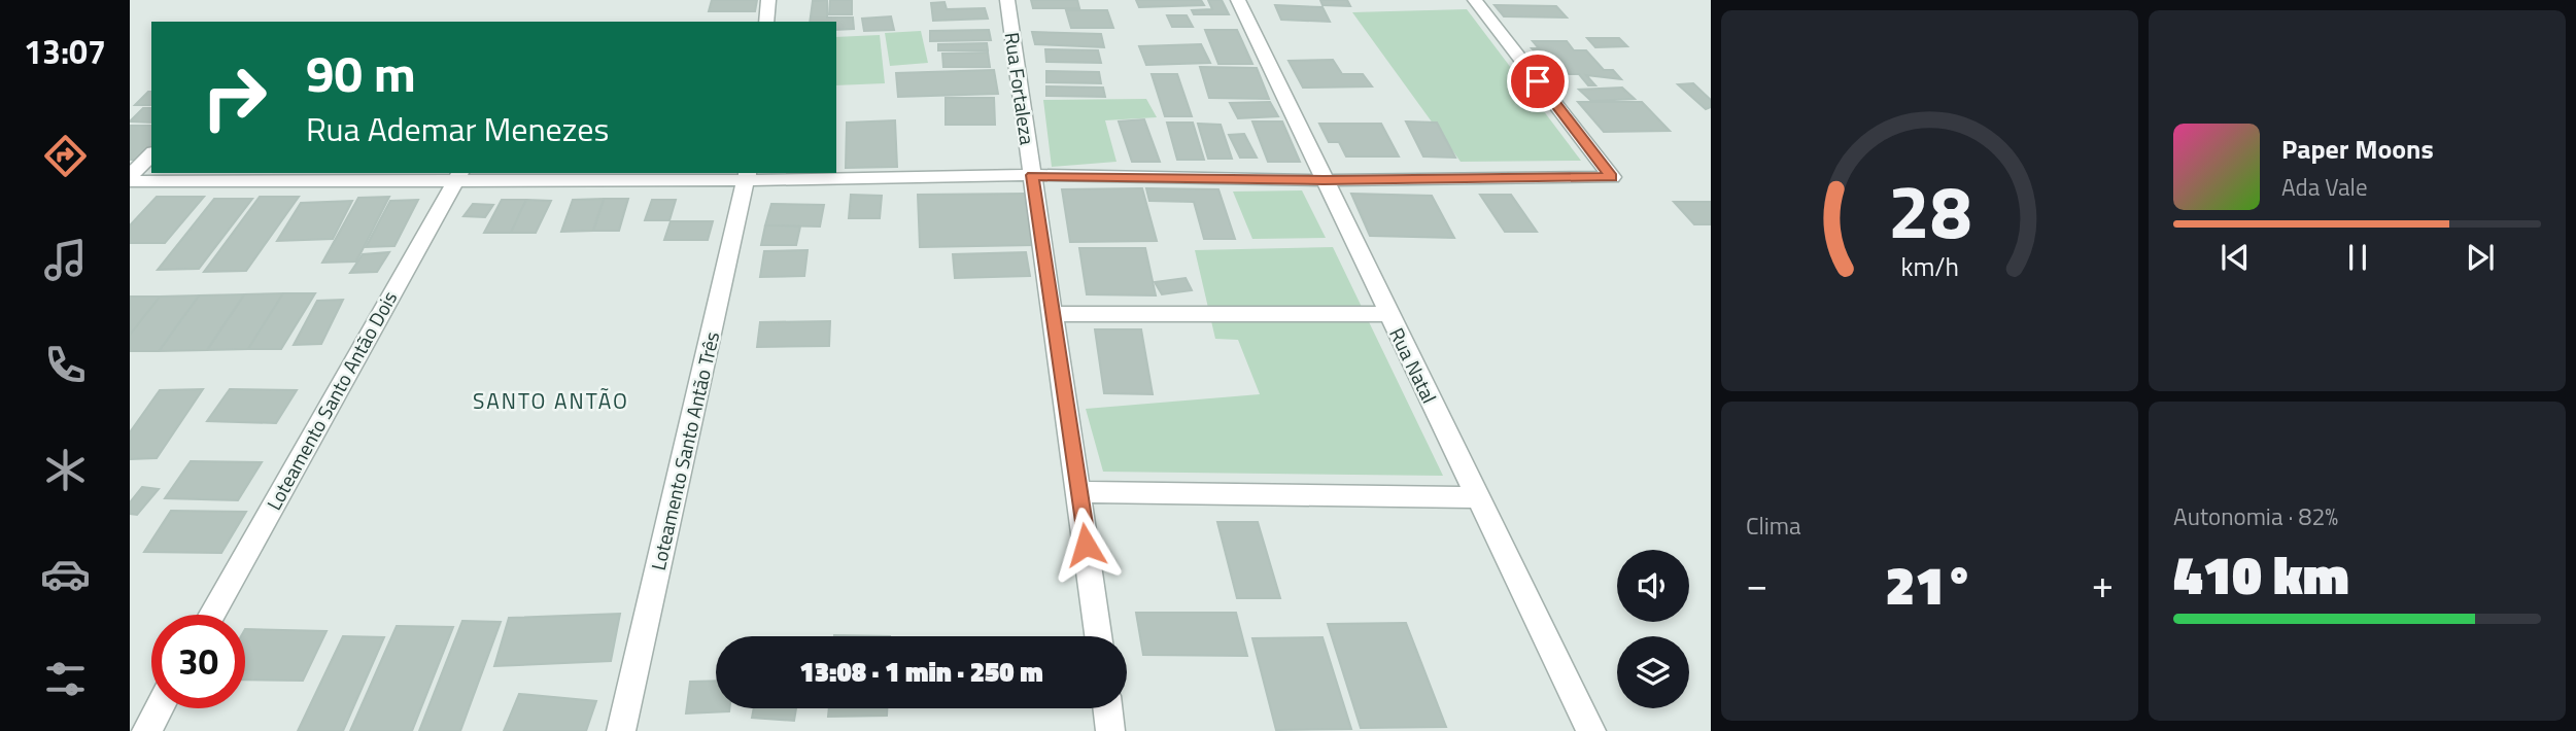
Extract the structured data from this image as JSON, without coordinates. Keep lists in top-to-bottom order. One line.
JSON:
{"streets":{"street":["Rua Fortaleza","Rua Natal","Loteamento Santo Antão Dois","Loteamento Santo Antão Três"]},"districts":["SANTO ANTÃO"],"page":{"tabs":"13:07","turn":["90 m","Rua Ademar Menezes"],"song":["Paper Moons","Ada Vale"],"tile":["Clima",["Autonomia · 82%","410 km"]],"heat":["−","21°","+"],"limit":"30","trip":"13:08 · 1 min · 250 m","gauge":["28","km/h"]}}
